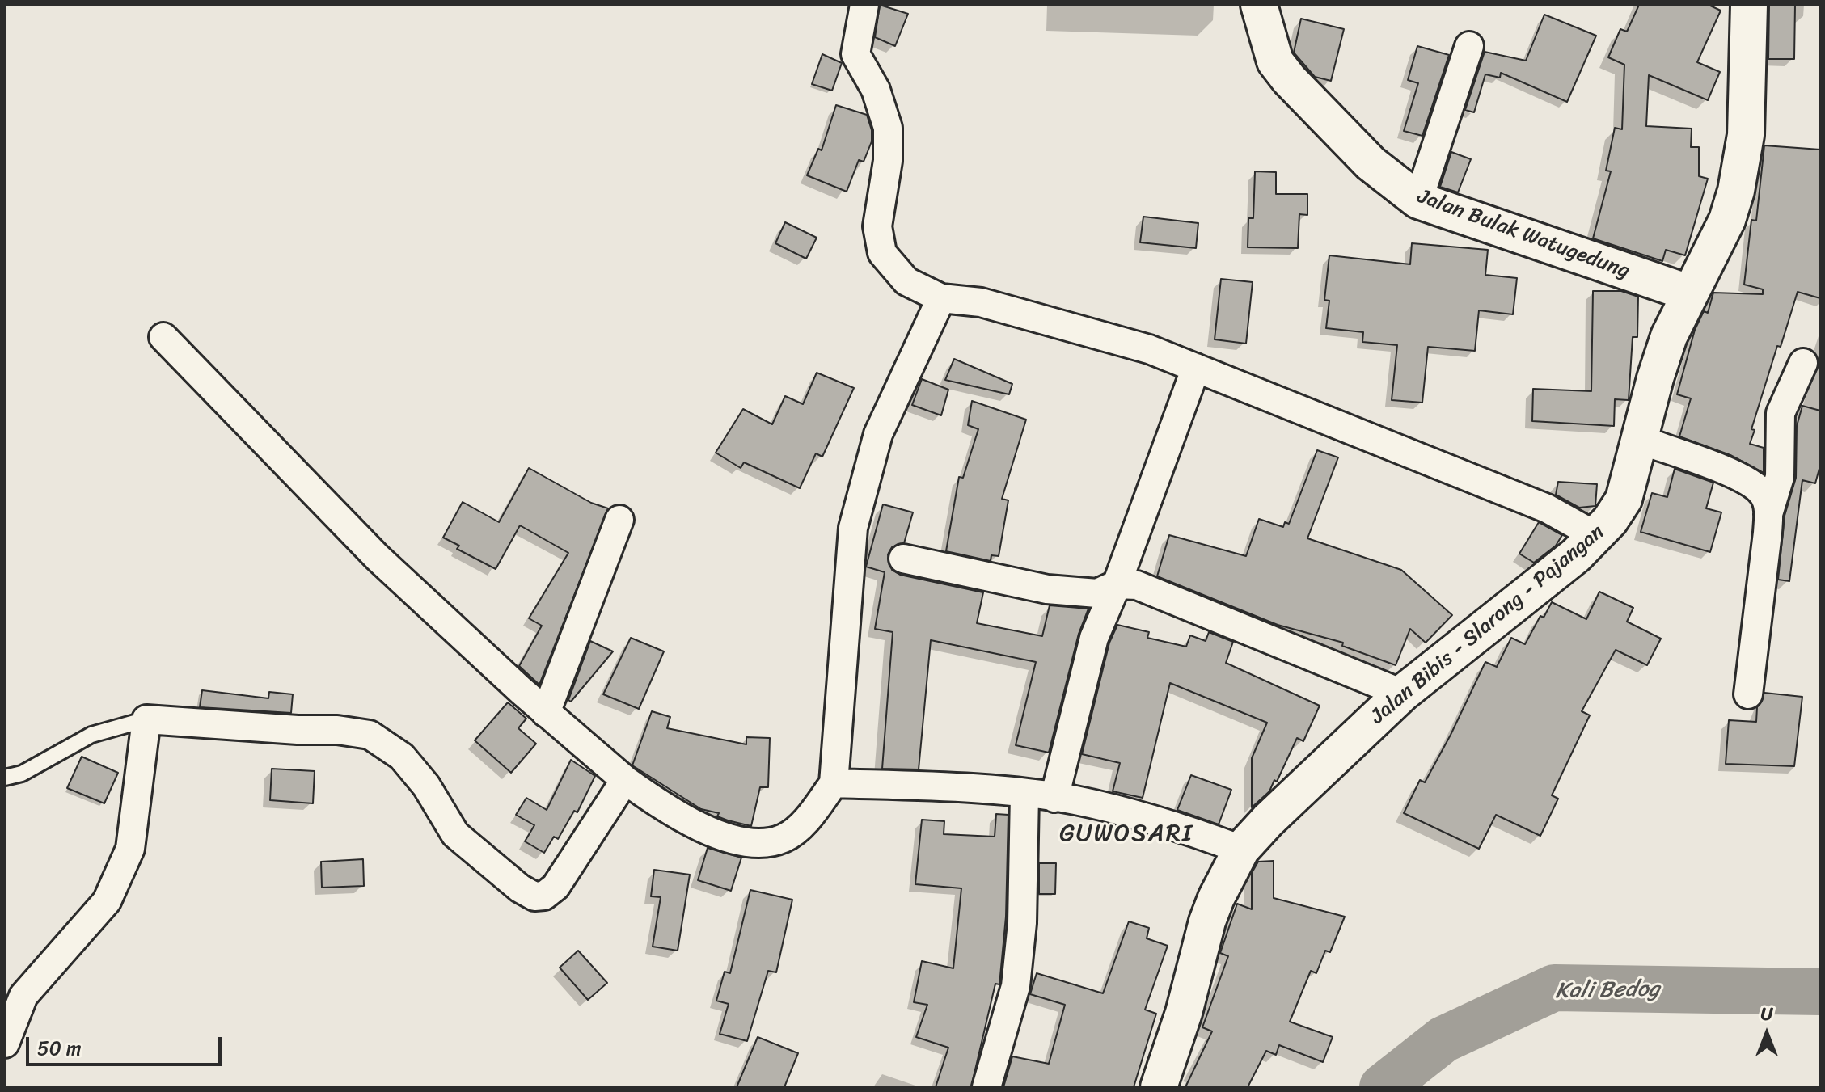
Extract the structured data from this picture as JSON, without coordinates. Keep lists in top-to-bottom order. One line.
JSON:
{"streets":{"main road":["Jalan Bulak Watugedung","Jalan Bibis - Slarong - Pajangan"]},"crossings":[["Jalan Bulak Watugedung","Jalan Bibis - Slarong - Pajangan"]],"districts":["GUWOSARI"],"water":["Kali Bedog"],"scale_bar":"50 m","north":"top"}
